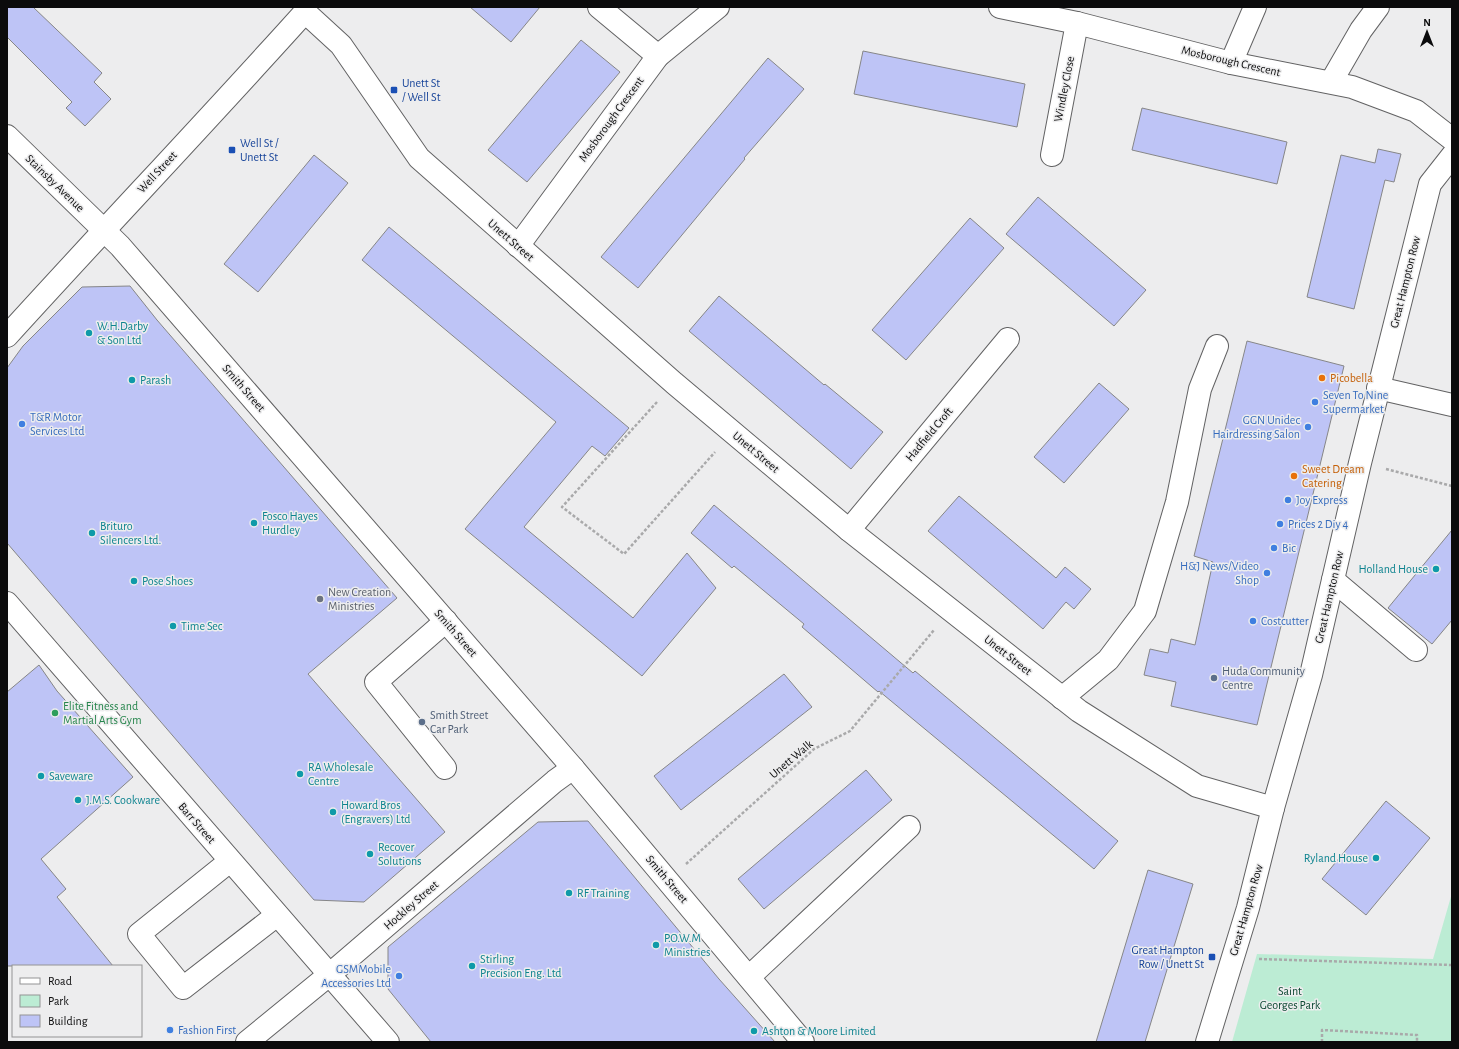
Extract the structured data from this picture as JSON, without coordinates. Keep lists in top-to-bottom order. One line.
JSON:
{"streets":{"street":["Mosborough Crescent","Windley Close","Well Street","Stainsby Avenue","Unett Street","Great Hampton Row","Smith Street","Hadfield Croft","Barr Street","Hockley Street"],"path":["Unett Walk"]},"crossings":[["Mosborough Crescent","Windley Close"],["Mosborough Crescent","Unett Street"],["Well Street","Stainsby Avenue"],["Well Street","Unett Street"],["Well Street","Smith Street"],["Stainsby Avenue","Smith Street"],["Unett Street","Great Hampton Row"],["Unett Street","Hadfield Croft"],["Unett Street","Unett Walk"],["Smith Street","Unett Walk"],["Smith Street","Hockley Street"],["Barr Street","Hockley Street"]],"parks":["Saint Georges Park"],"places":{"transit":["Unett St / Well St","Well St / Unett St","Great Hampton Row / Unett St"],"other":["W.H.Darby & Son Ltd","Picobella","Parash","Seven To Nine Supermarket","T&R Motor Services Ltd","GGN Unidec Hairdressing Salon","Sweet Dream Catering","Joy Express","Fosco Hayes Hurdley","Prices 2 Diy 4","Brituro Silencers Ltd.","Bic","Holland House","H&J News/Video Shop","Pose Shoes","New Creation Ministries","Costcutter","Time Sec","Huda Community Centre","Elite Fitness and Martial Arts Gym","Smith Street Car Park","RA Wholesale Centre","Saveware","J.M.S. Cookware","Howard Bros (Engravers) Ltd","Recover Solutions","Ryland House","RF Training","P.O.W.M Ministries","Stirling Precision Eng. Ltd","GSMMobile Accessories Ltd","Fashion First","Ashton & Moore Limited"]},"legend":["Road","Park","Building"],"north":"top"}
